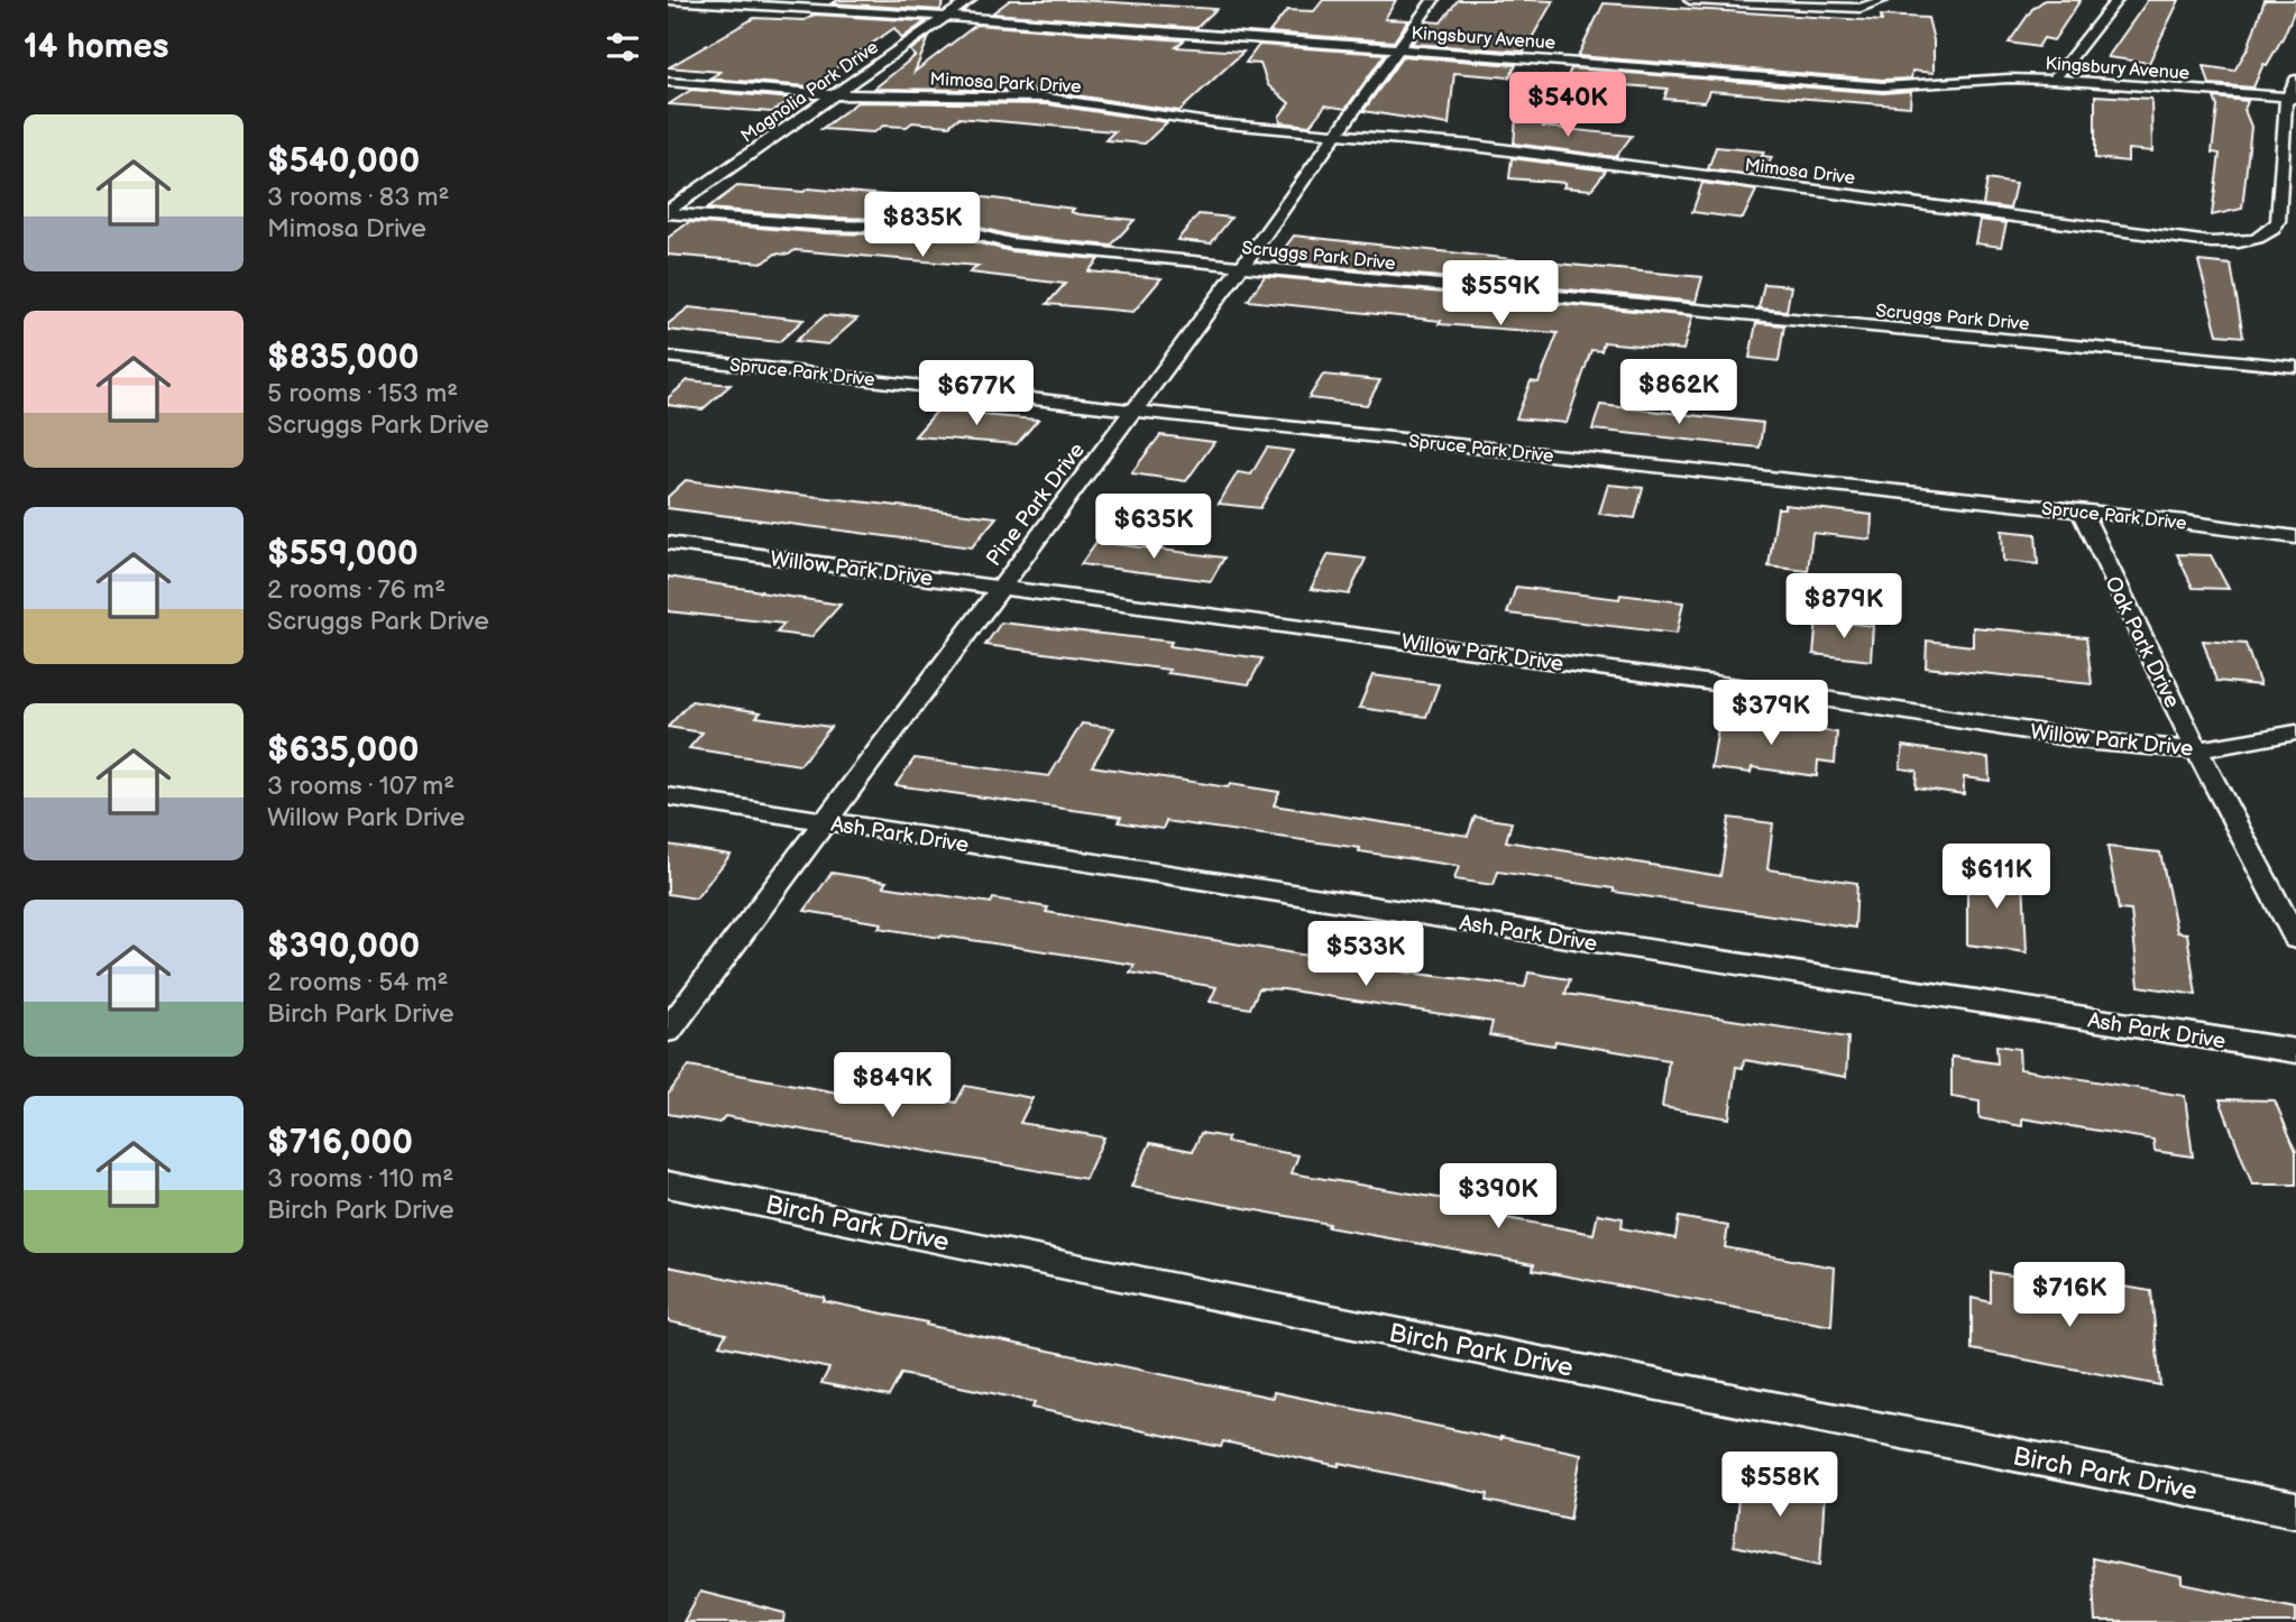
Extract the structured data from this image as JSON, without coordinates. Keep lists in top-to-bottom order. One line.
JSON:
{"streets":{"street":["Kingsbury Avenue","Mimosa Park Drive","Magnolia Park Drive","Mimosa Drive","Scruggs Park Drive","Spruce Park Drive","Pine Park Drive","Willow Park Drive","Oak Park Drive","Ash Park Drive","Birch Park Drive"]},"crossings":[["Kingsbury Avenue","Magnolia Park Drive"],["Kingsbury Avenue","Mimosa Drive"],["Kingsbury Avenue","Pine Park Drive"],["Mimosa Park Drive","Magnolia Park Drive"],["Mimosa Park Drive","Mimosa Drive"],["Mimosa Park Drive","Pine Park Drive"],["Magnolia Park Drive","Scruggs Park Drive"],["Mimosa Drive","Pine Park Drive"],["Scruggs Park Drive","Pine Park Drive"],["Spruce Park Drive","Pine Park Drive"],["Spruce Park Drive","Oak Park Drive"],["Pine Park Drive","Willow Park Drive"],["Pine Park Drive","Ash Park Drive"],["Willow Park Drive","Oak Park Drive"]],"page":{"heading":"14 homes","price":["$540K","$835K","$559K","$862K","$677K","$635K","$879K","$379K","$611K","$533K","$849K","$390K","$716K","$558K"],"list":[{"name":"$540,000","note":"3 rooms · 83 m² · Mimosa Drive"},{"name":"$835,000","note":"5 rooms · 153 m² · Scruggs Park Drive"},{"name":"$559,000","note":"2 rooms · 76 m² · Scruggs Park Drive"},{"name":"$635,000","note":"3 rooms · 107 m² · Willow Park Drive"},{"name":"$390,000","note":"2 rooms · 54 m² · Birch Park Drive"},{"name":"$716,000","note":"3 rooms · 110 m² · Birch Park Drive"}]}}
